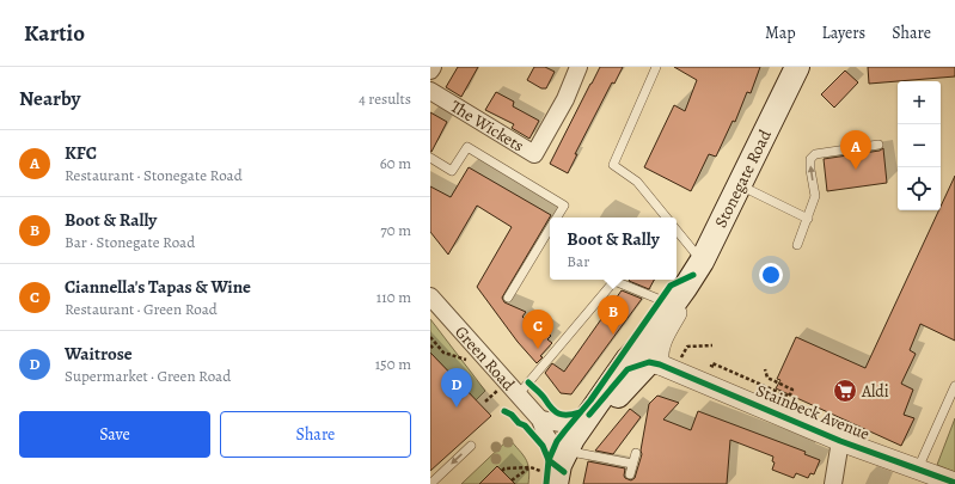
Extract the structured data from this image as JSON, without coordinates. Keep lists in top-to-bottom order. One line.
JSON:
{"streets":{"main road":["Stonegate Road"],"street":["The Wickets","Green Road","Stainbeck Avenue"]},"crossings":[["Stonegate Road","Green Road"],["Stonegate Road","Stainbeck Avenue"]],"places":{"supermarket":["Aldi"]},"page":{"header":"Kartio","nav":["Map","Layers","Share"],"heading":["Nearby","4 results"],"map_buttons":["+","−"],"list":[{"mark":"A","name":"KFC","note":"Restaurant · Stonegate Road","value":"60 m"},{"mark":"B","name":"Boot & Rally","note":"Bar · Stonegate Road","value":"70 m"},{"mark":"C","name":"Ciannella's Tapas & Wine","note":"Restaurant · Green Road","value":"110 m"},{"mark":"D","name":"Waitrose","note":"Supermarket · Green Road","value":"150 m"}],"pins":["A","B","C","D"],"popup":["Boot & Rally","Bar"],"buttons":["Save","Share"]}}
